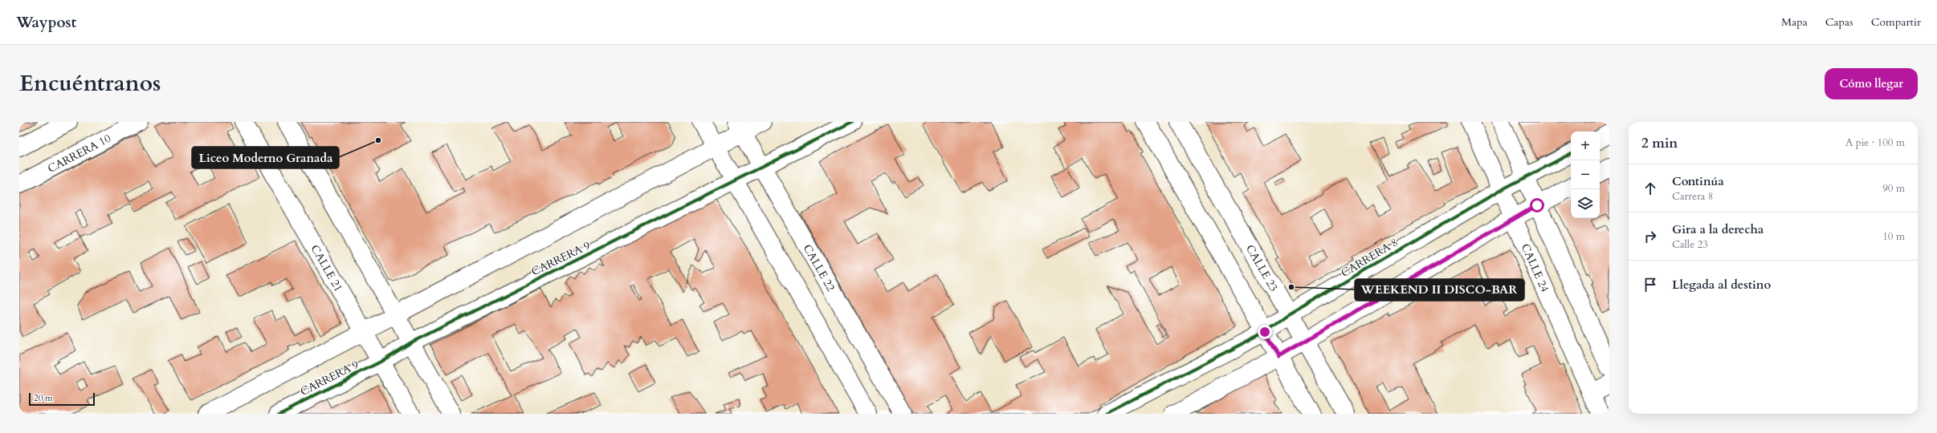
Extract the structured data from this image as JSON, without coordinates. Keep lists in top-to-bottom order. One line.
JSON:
{"streets":{"street":["CARRERA 10","CARRERA 8","CARRERA 9","CALLE 21","CALLE 22","CALLE 24","CALLE 23"]},"crossings":[["CARRERA 8","CALLE 24"],["CARRERA 8","CALLE 23"],["CARRERA 9","CALLE 21"],["CARRERA 9","CALLE 22"]],"places":["Liceo Moderno Granada","WEEKEND II DISCO-BAR"],"scale_bar":"20 m","page":{"header":"Waypost","nav":["Mapa","Capas","Compartir"],"title":"Encuéntranos","buttons":"Cómo llegar","heading":["2 min","A pie · 100 m"],"map_buttons":["+","−"],"list":[["Continúa","Carrera 8","90 m"],["Gira a la derecha","Calle 23","10 m"],"Llegada al destino"],"scale":"20 m"}}
